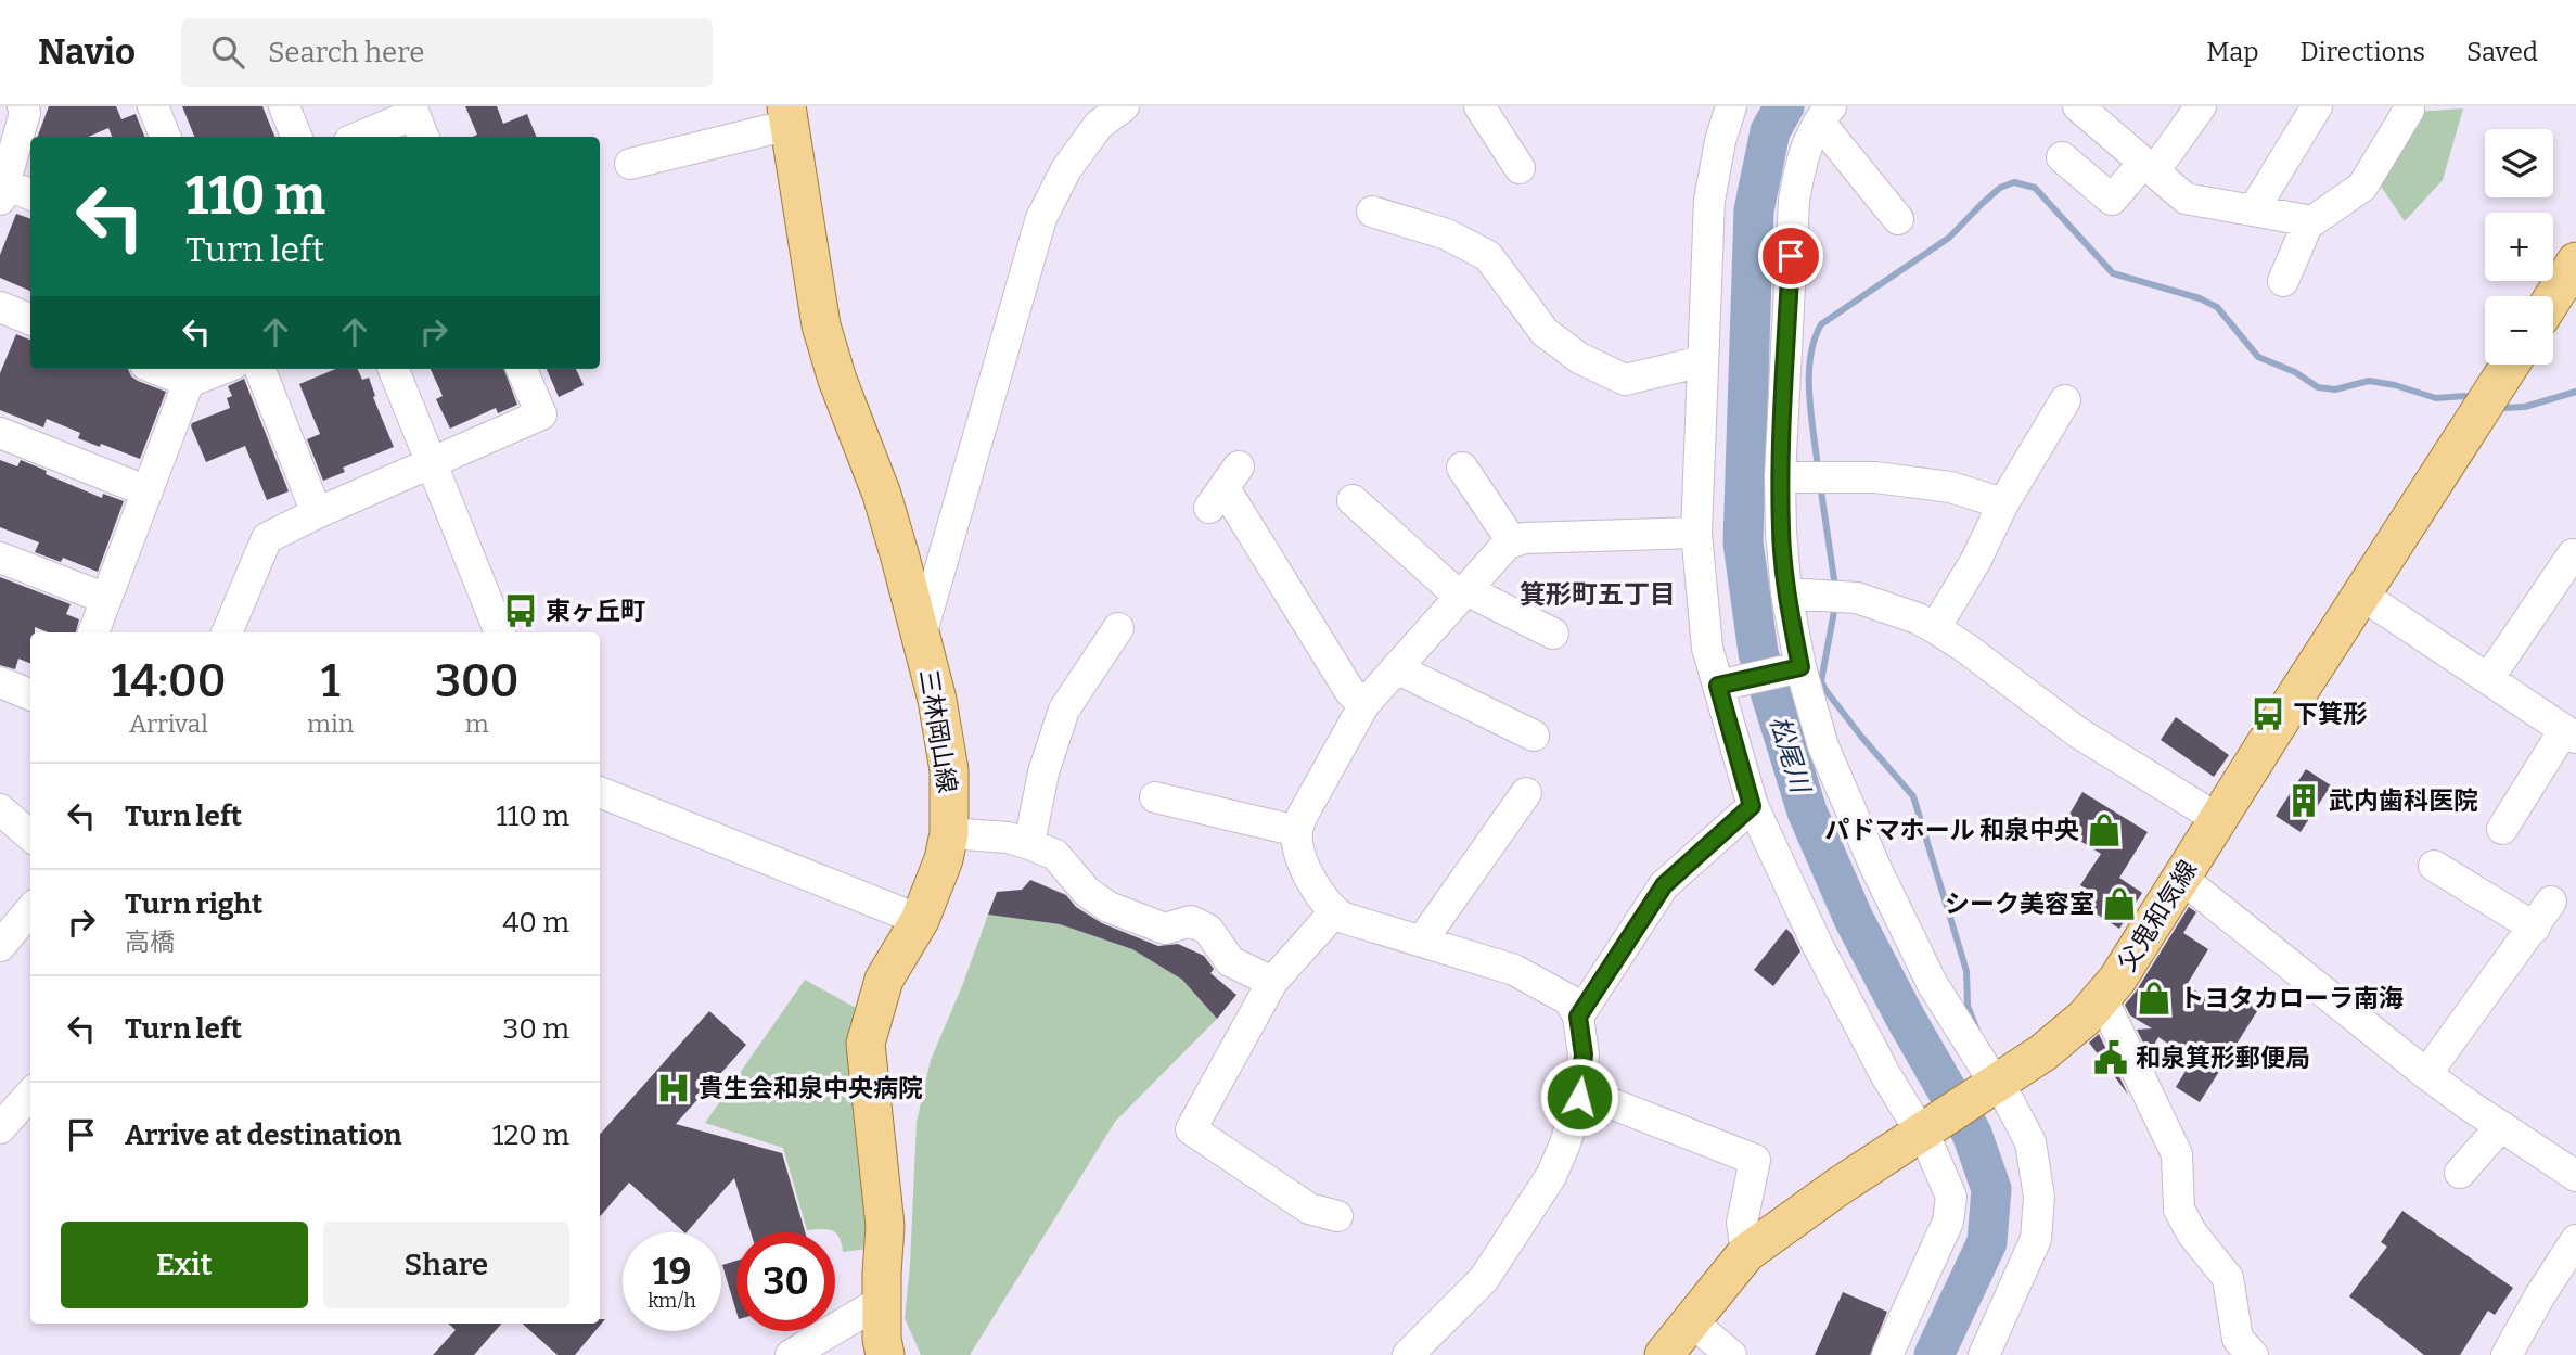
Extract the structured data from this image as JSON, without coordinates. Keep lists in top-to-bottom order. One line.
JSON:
{"streets":{"main road":["三林岡山線","父鬼和気線"]},"districts":["箕形町五丁目"],"water":["松尾川"],"places":{"bus stop":["東ヶ丘町","下箕形"],"building":["武内歯科医院"],"shop":["パドマホール 和泉中央","シーク美容室","トヨタカローラ南海"],"public building":["和泉箕形郵便局"],"hospital":["貴生会和泉中央病院"]},"page":{"header":"Navio","search":"Search here","nav":["Map","Directions","Saved"],"map_buttons":["+","−"],"turn":["110 m","Turn left"],"eta":["14:00","Arrival","1","min","300","m"],"list":[{"name":"Turn left","value":"110 m"},{"name":"Turn right","note":"高橋","value":"40 m"},{"name":"Turn left","value":"30 m"},{"name":"Arrive at destination","value":"120 m"}],"buttons":["Exit","Share"],"speed":"19 km/h","limit":"30"}}
